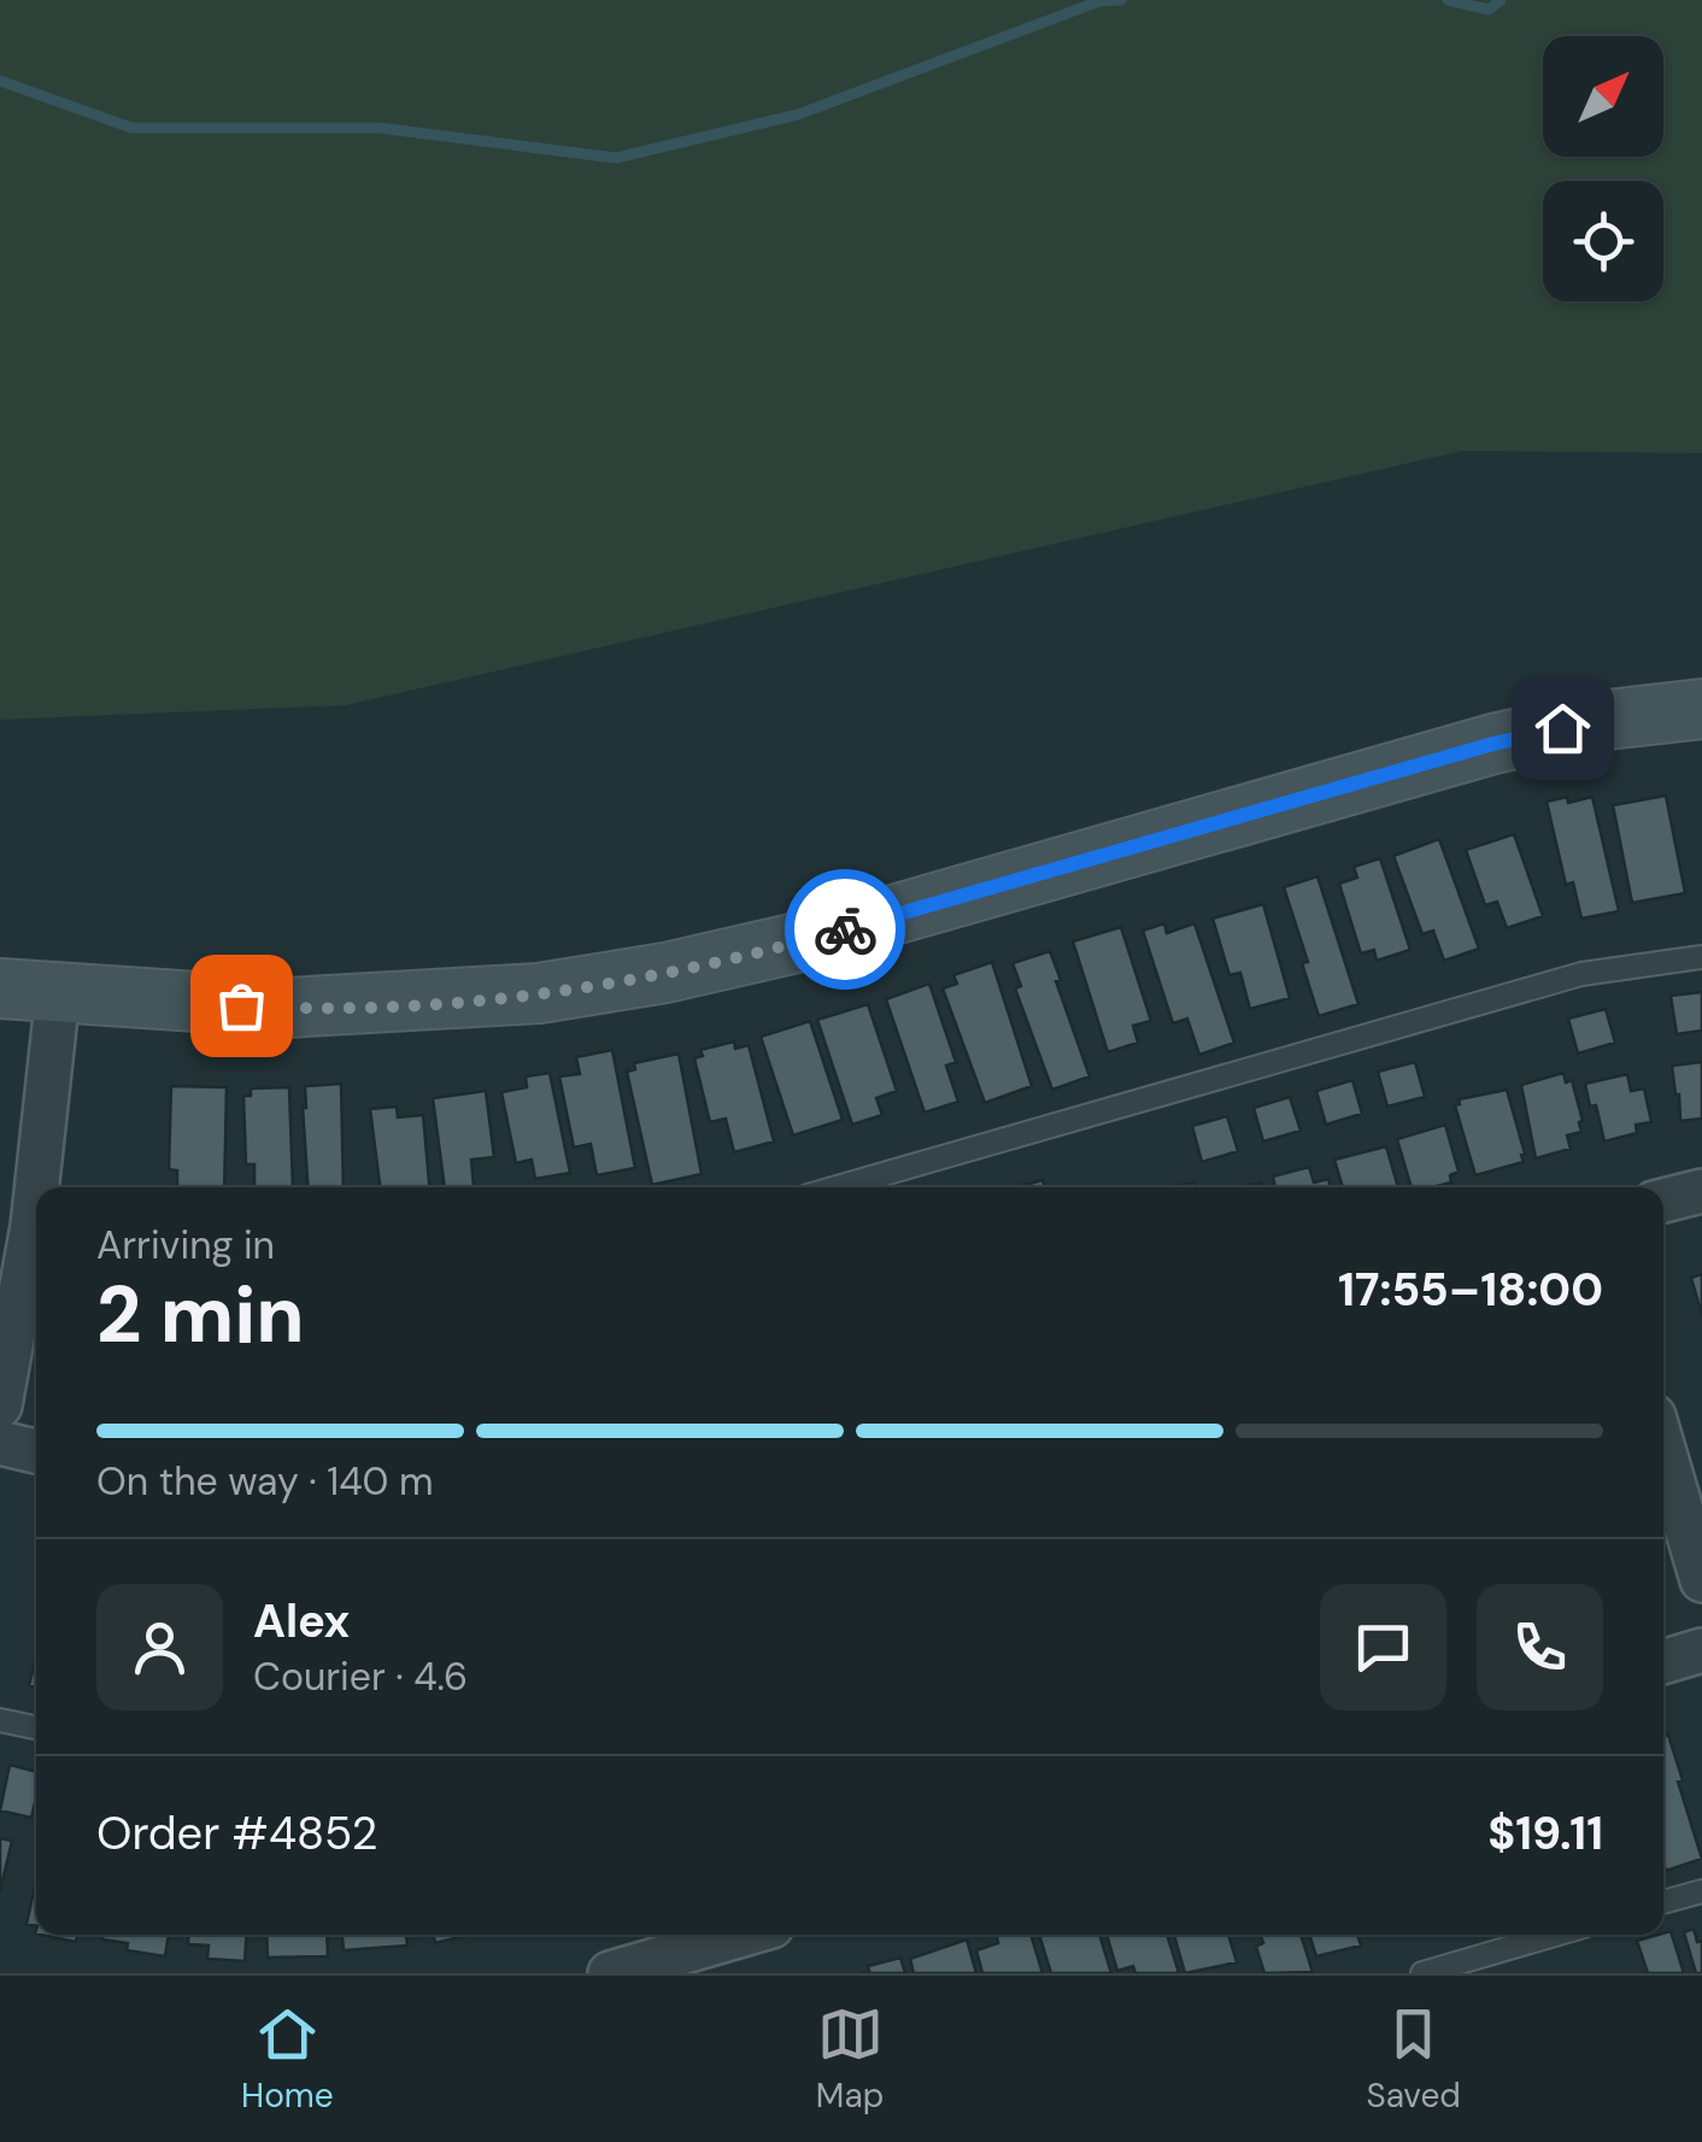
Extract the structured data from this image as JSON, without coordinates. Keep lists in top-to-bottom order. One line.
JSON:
{"north":"top right","page":{"heading":["2 min","Arriving in","17:55–18:00"],"panel":["Alex","Courier · 4.6","Order #4852","$19.11"],"bar":"On the way · 140 m","tabs":["Home","Map","Saved"]}}
